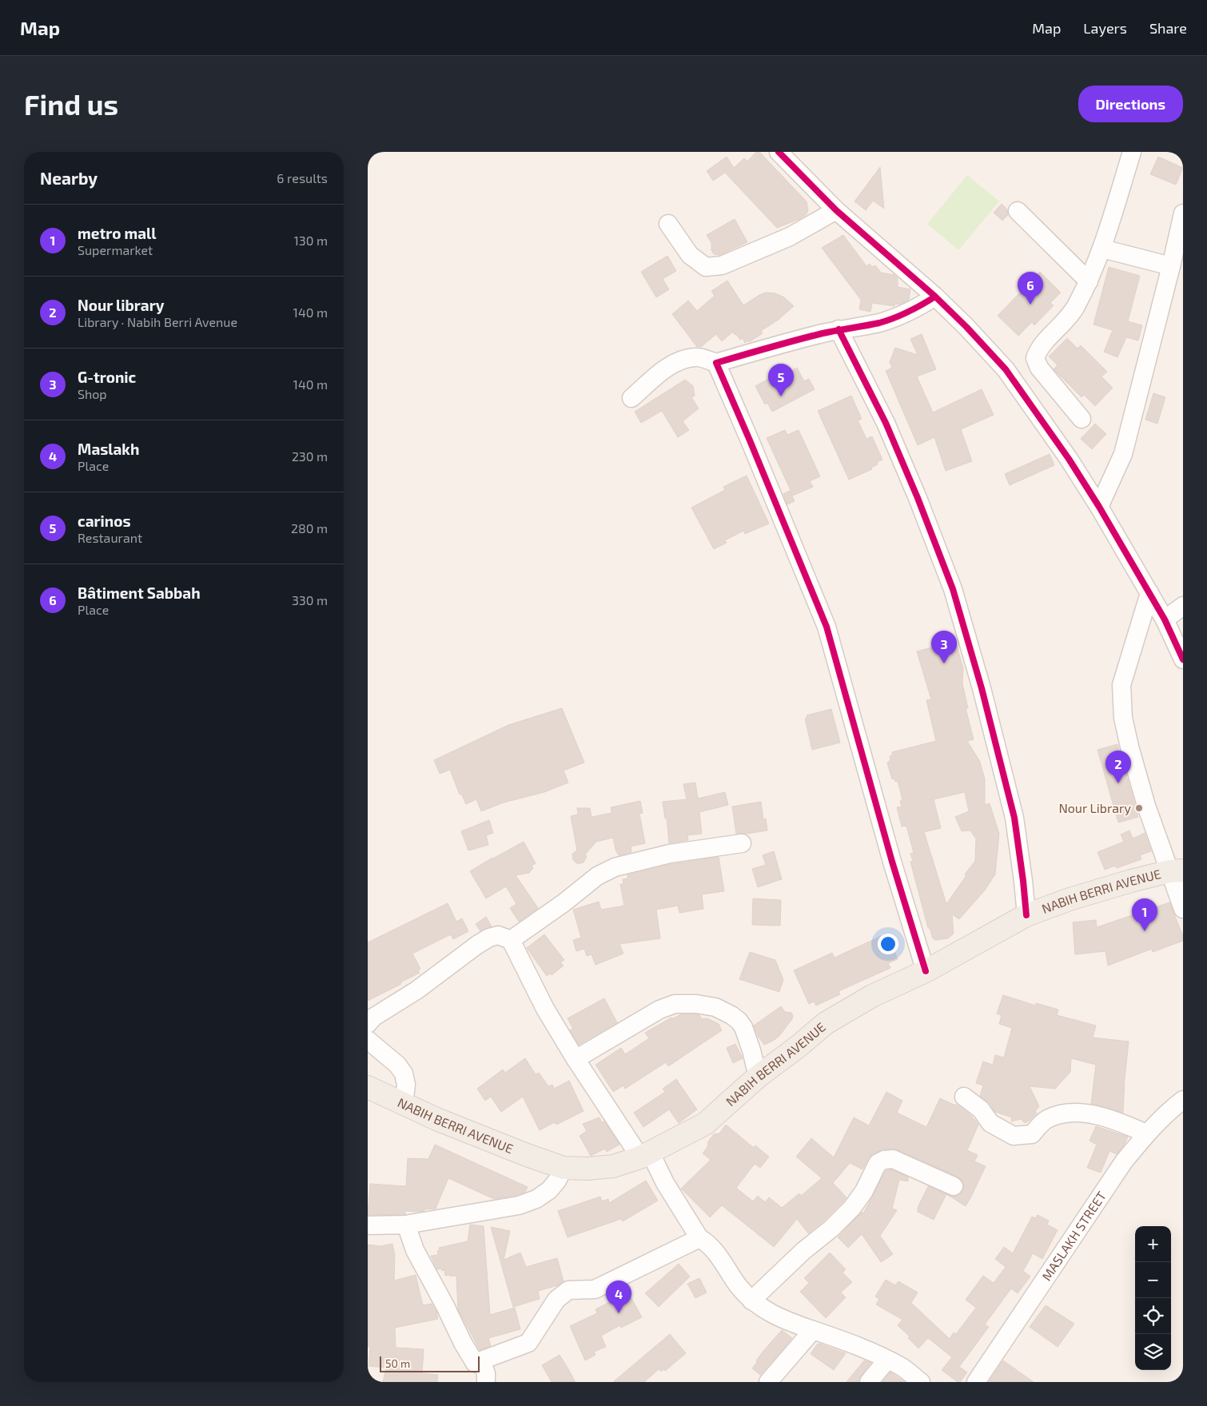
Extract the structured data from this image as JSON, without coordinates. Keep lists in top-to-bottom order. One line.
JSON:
{"streets":{"main road":["NABIH BERRI AVENUE"],"street":["MASLAKH STREET"]},"places":["Nour Library"],"scale_bar":"50 m","page":{"header":"Map","nav":["Map","Layers","Share"],"buttons":"Directions","title":"Find us","heading":["Nearby","6 results"],"list":[{"mark":"1","name":"metro mall","note":"Supermarket","value":"130 m"},{"mark":"2","name":"Nour library","note":"Library · Nabih Berri Avenue","value":"140 m"},{"mark":"3","name":"G-tronic","note":"Shop","value":"140 m"},{"mark":"4","name":"Maslakh","note":"Place","value":"230 m"},{"mark":"5","name":"carinos","note":"Restaurant","value":"280 m"},{"mark":"6","name":"Bâtiment Sabbah","note":"Place","value":"330 m"}],"pins":["6","5","3","2","1","4"],"map_buttons":["+","−"],"scale":"50 m"}}
